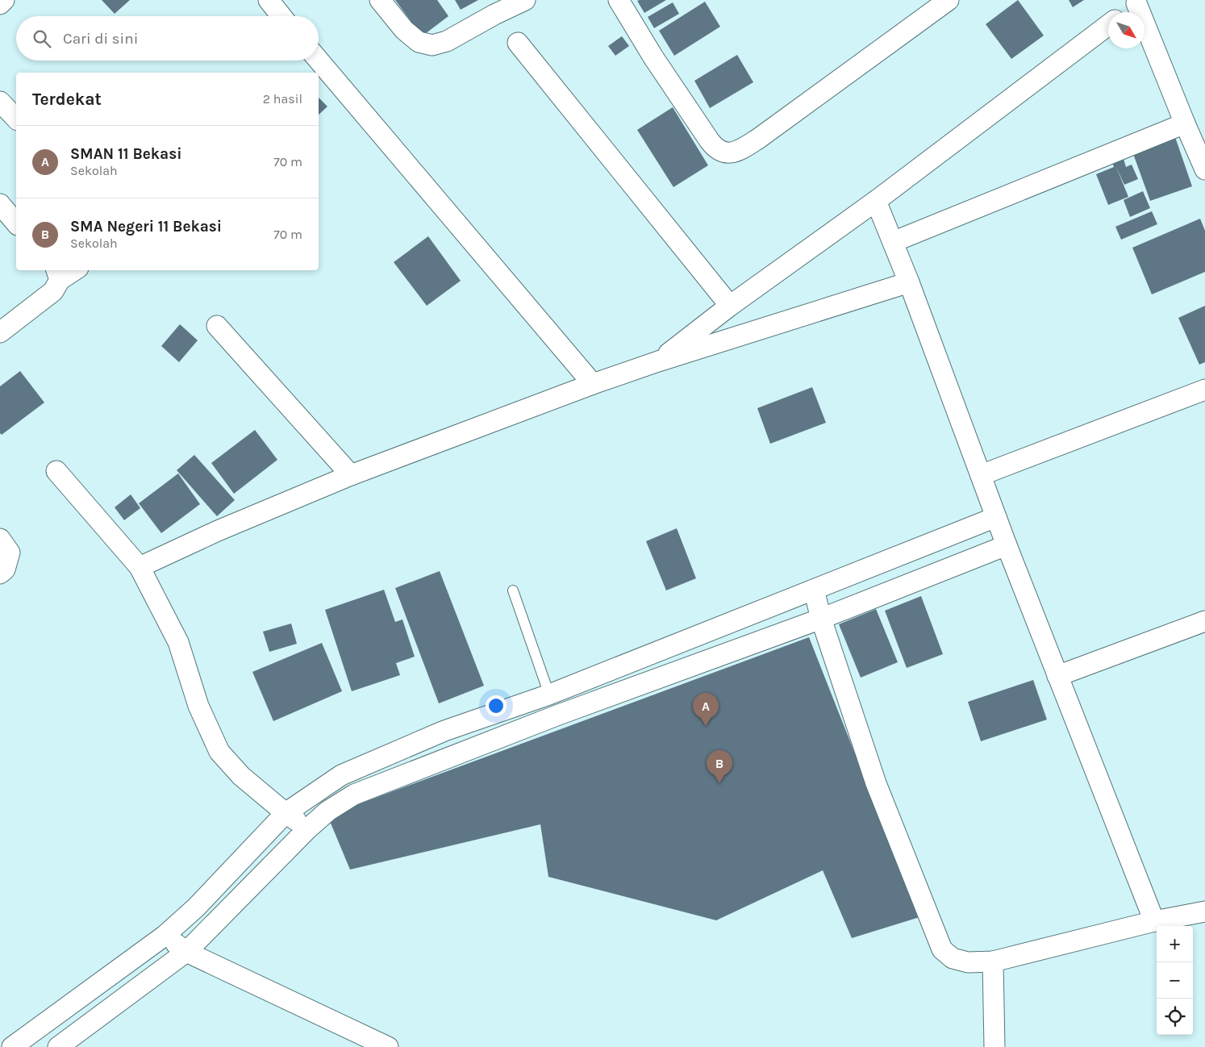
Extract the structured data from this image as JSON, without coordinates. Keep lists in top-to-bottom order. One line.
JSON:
{"north":"bottom right","page":{"search":"Cari di sini","heading":["Terdekat","2 hasil"],"list":[{"mark":"A","name":"SMAN 11 Bekasi","note":"Sekolah","value":"70 m"},{"mark":"B","name":"SMA Negeri 11 Bekasi","note":"Sekolah","value":"70 m"}],"pins":["A","B"],"map_buttons":["+","−"]}}
